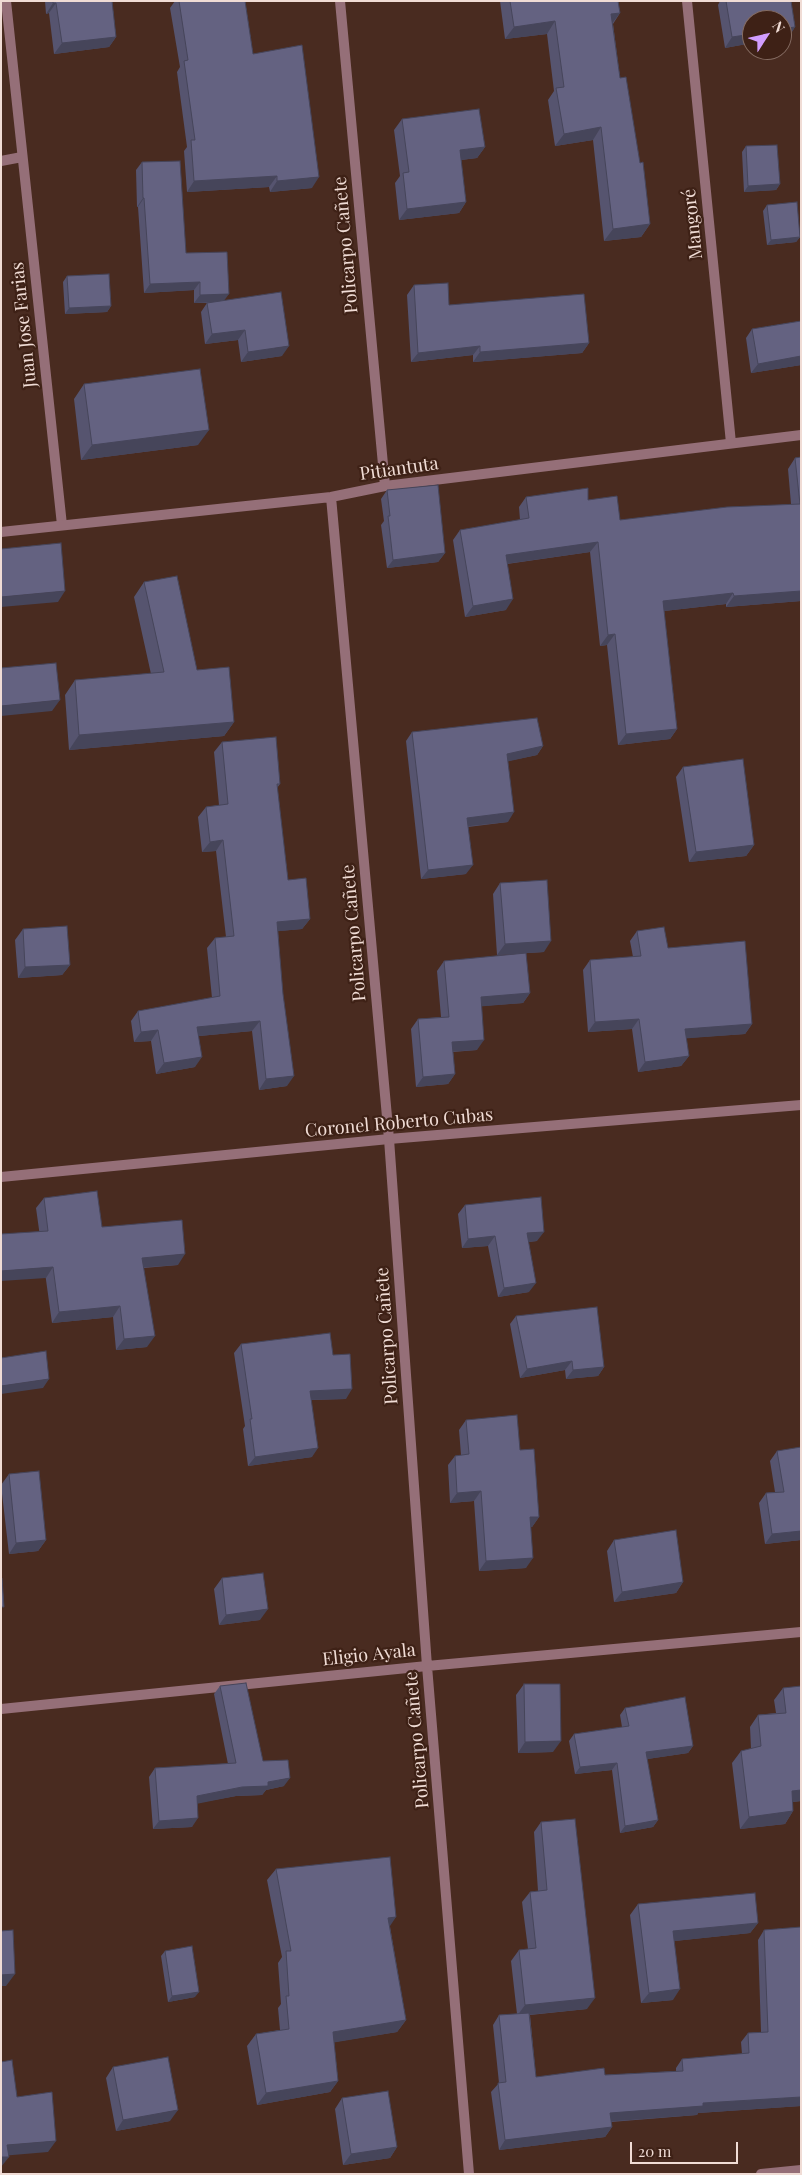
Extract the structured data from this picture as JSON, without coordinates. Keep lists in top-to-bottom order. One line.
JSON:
{"streets":{"street":["Mangoré","Policarpo Cañete","Juan Jose Farias","Pitiantuta","Coronel Roberto Cubas","Eligio Ayala"]},"crossings":[["Mangoré","Pitiantuta"],["Policarpo Cañete","Pitiantuta"],["Policarpo Cañete","Coronel Roberto Cubas"],["Policarpo Cañete","Eligio Ayala"],["Juan Jose Farias","Pitiantuta"]],"scale_bar":"20 m","north":"top right"}
